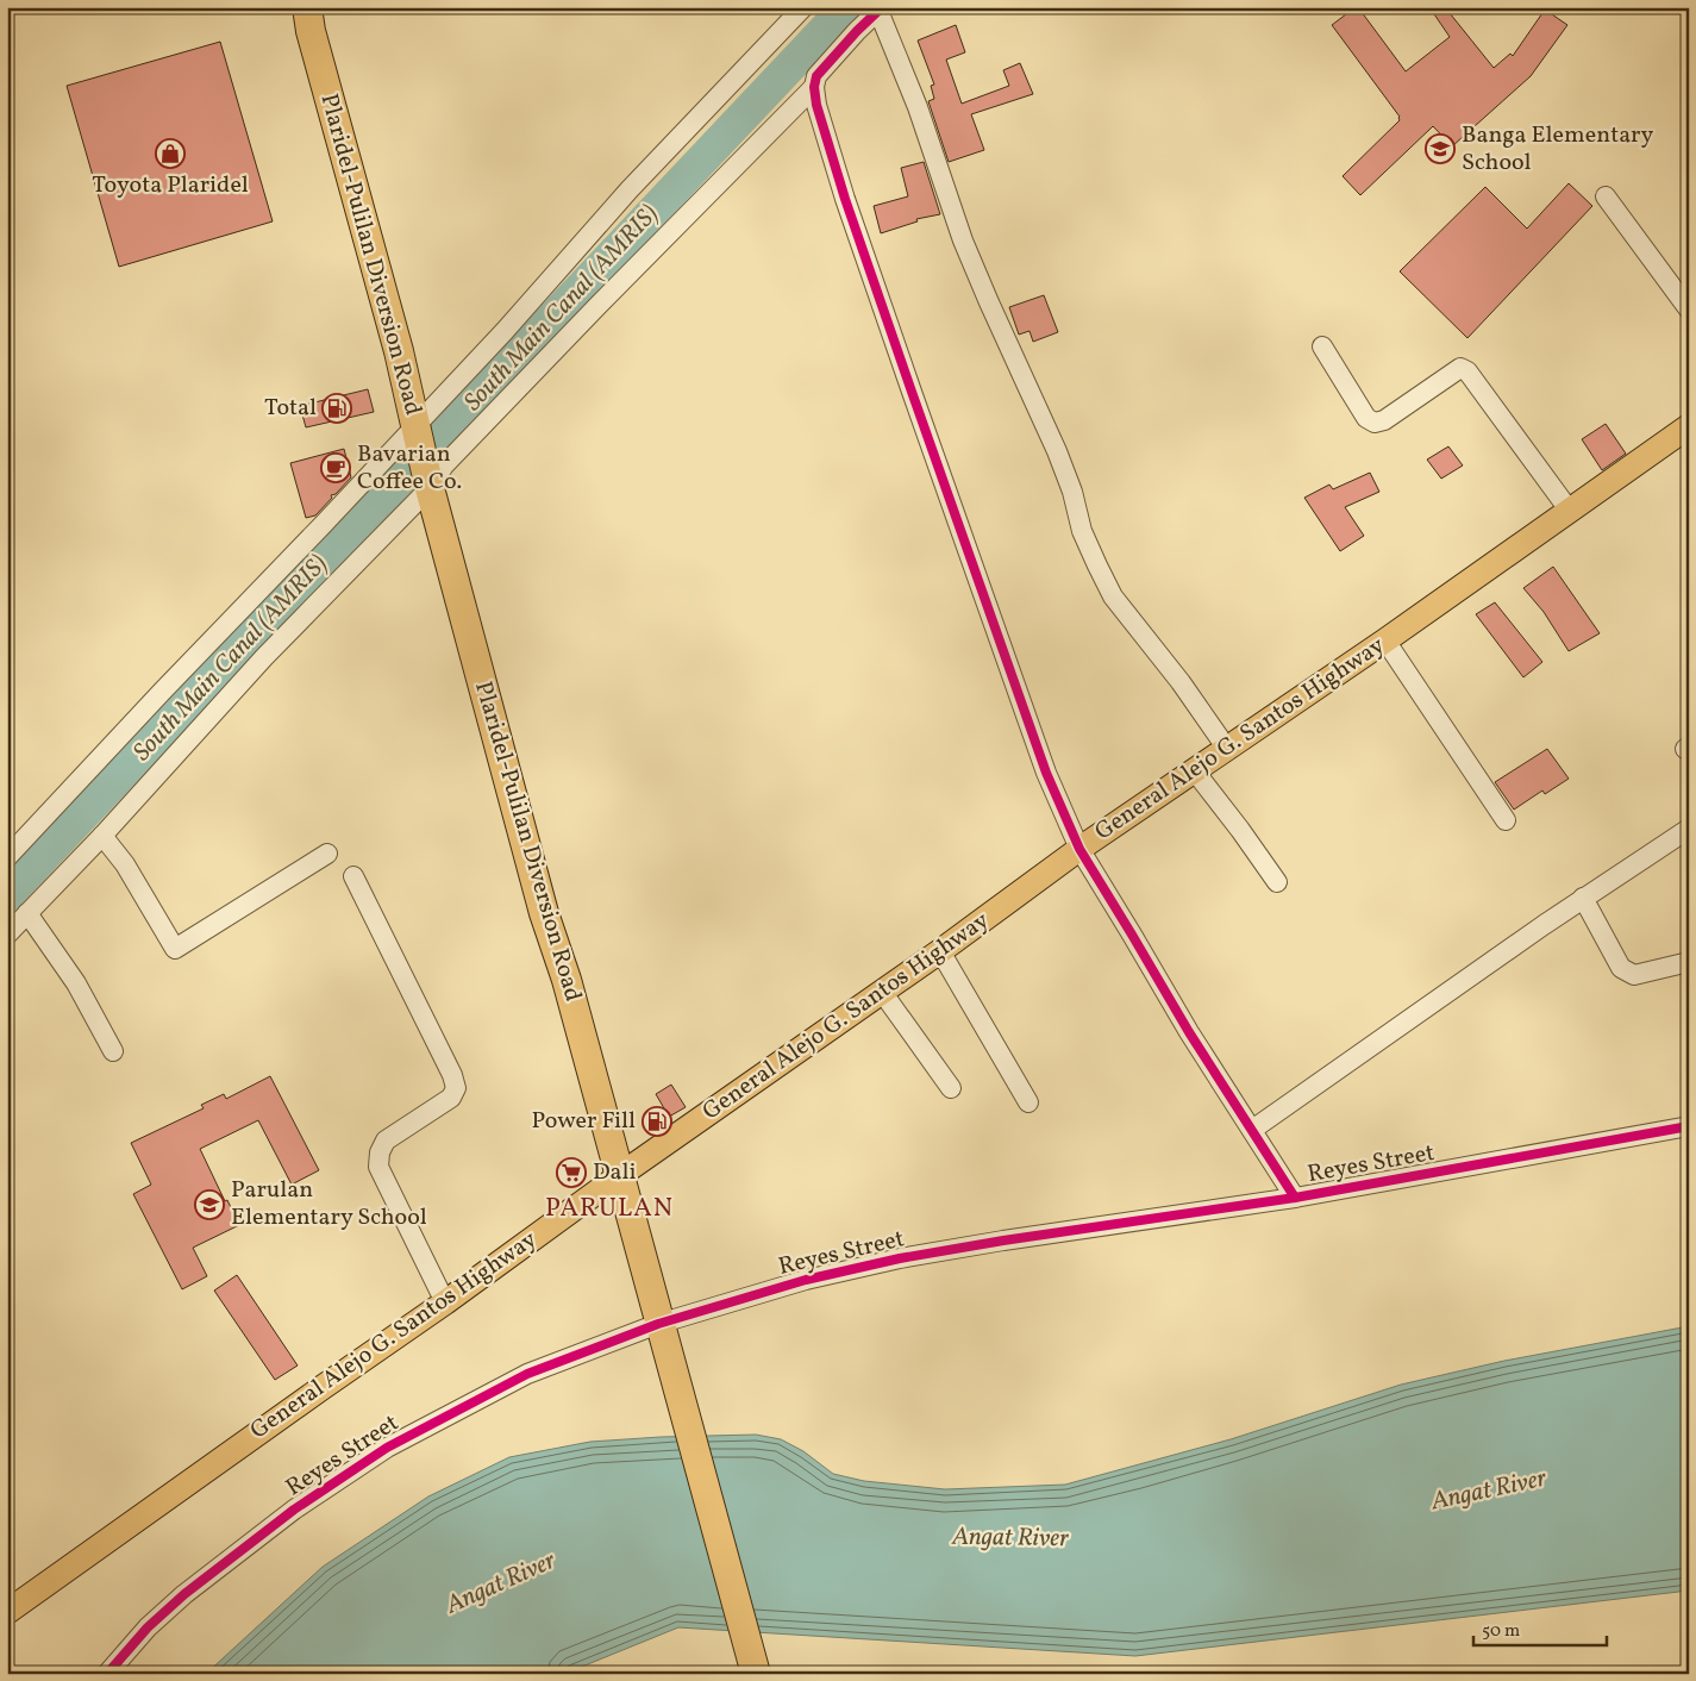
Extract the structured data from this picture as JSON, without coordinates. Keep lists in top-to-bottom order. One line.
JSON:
{"streets":{"highway":["Plaridel-Pulilan Diversion Road"],"main road":["General Alejo G. Santos Highway"],"street":["Reyes Street"]},"crossings":[["Plaridel-Pulilan Diversion Road","General Alejo G. Santos Highway"],["Plaridel-Pulilan Diversion Road","Reyes Street"]],"districts":["PARULAN"],"water":["South Main Canal (AMRIS)","Angat River"],"places":{"school or university":["Banga Elementary School","Parulan Elementary School"],"shop":["Toyota Plaridel"],"fuel station":["Total","Power Fill"],"cafe":["Bavarian Coffee Co."],"supermarket":["Dali"]},"scale_bar":"50 m"}
